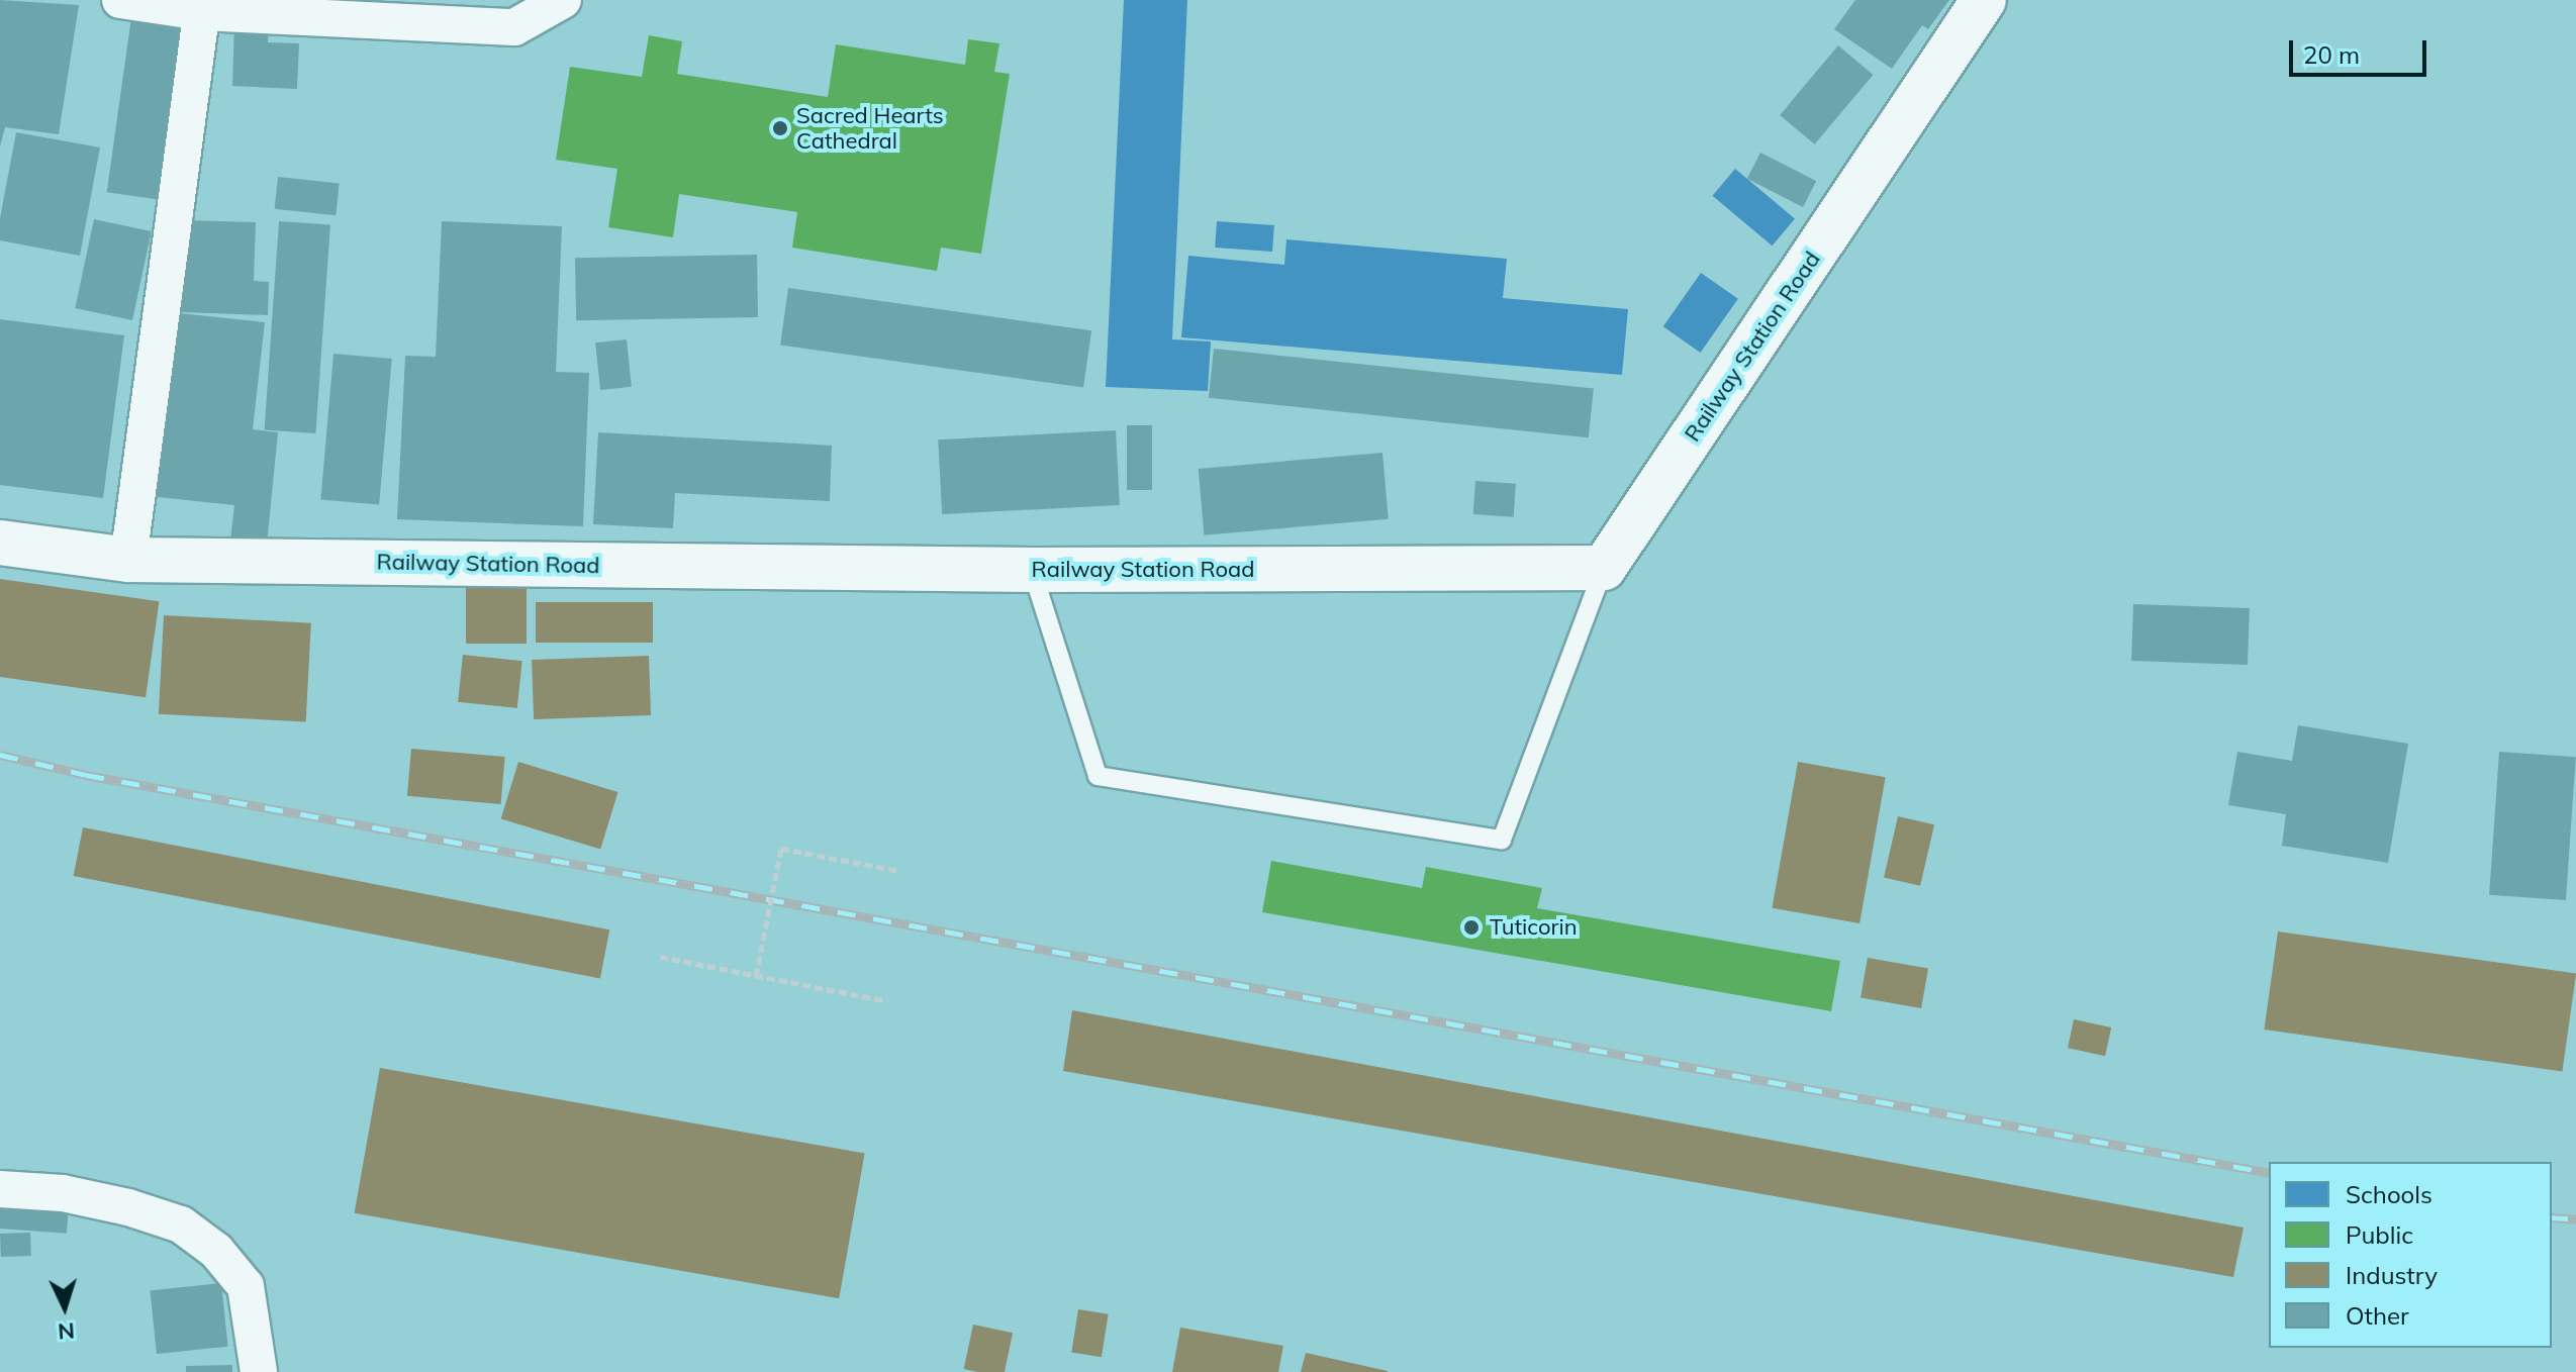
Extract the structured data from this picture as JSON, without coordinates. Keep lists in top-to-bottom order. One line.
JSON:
{"streets":{"street":["Railway Station Road"]},"places":["Sacred Hearts Cathedral","Tuticorin"],"legend":["Schools","Public","Industry","Other"],"scale_bar":"20 m","north":"bottom"}
